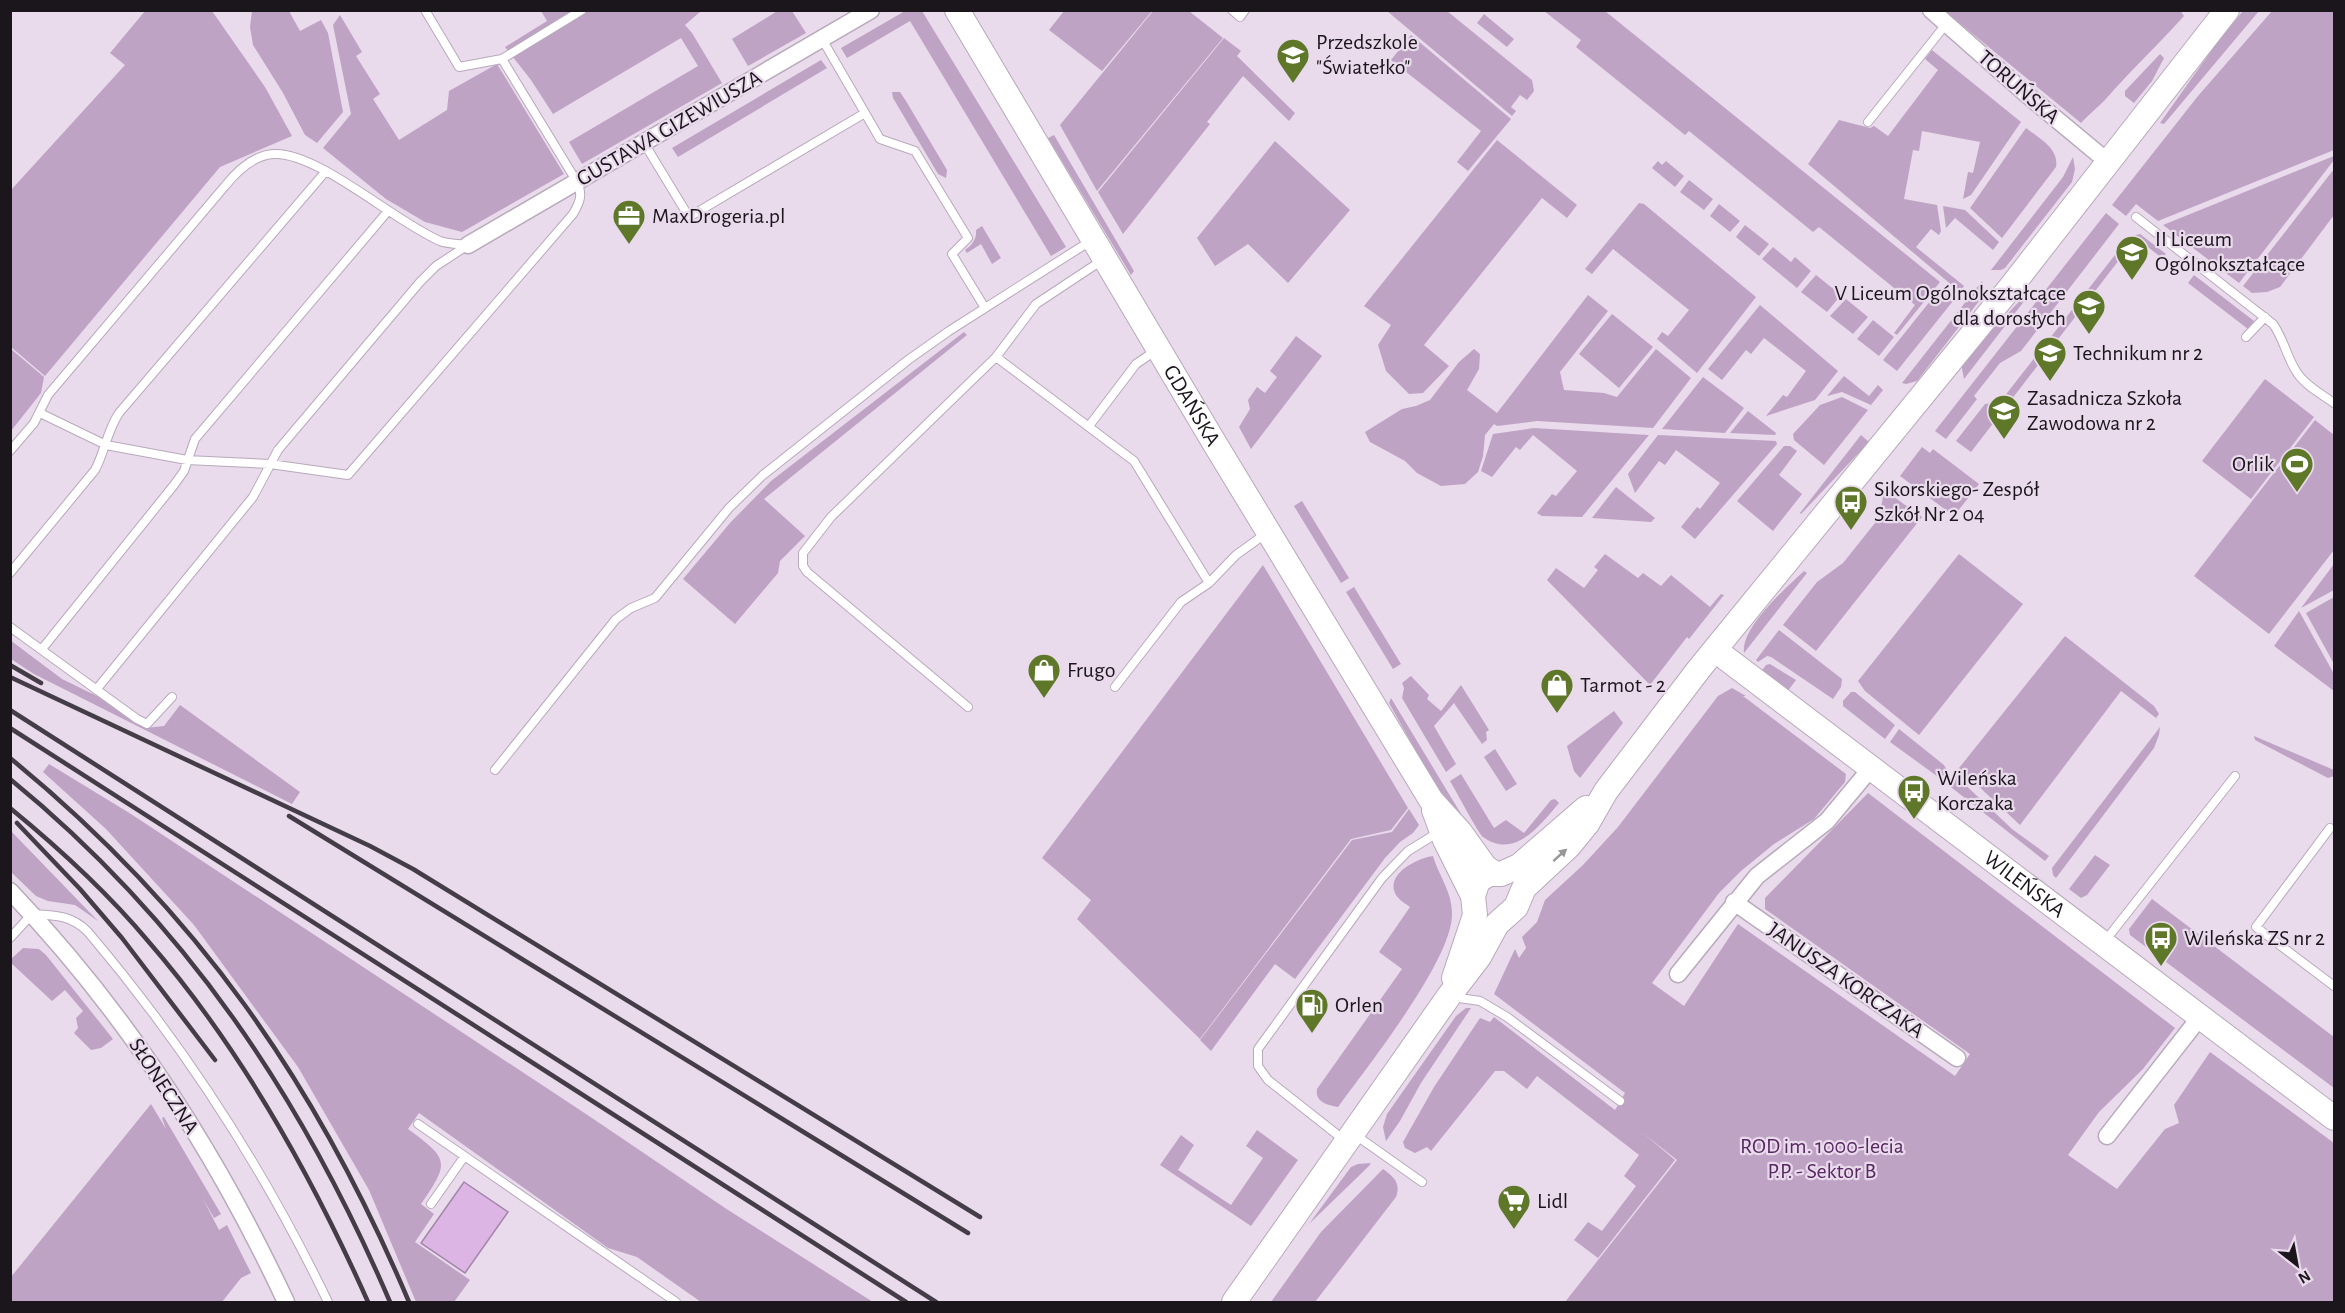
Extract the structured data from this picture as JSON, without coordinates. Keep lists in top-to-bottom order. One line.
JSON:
{"streets":{"street":["TORUŃSKA","GUSTAWA GIZEWIUSZA","GDAŃSKA","WILEŃSKA","JANUSZA KORCZAKA","SŁONECZNA"]},"parks":["ROD im. 1000-lecia P.P. - Sektor B"],"places":{"school or university":["Przedszkole \"Światełko\"","II Liceum Ogólnokształcące","V Liceum Ogólnokształcące dla dorosłych","Technikum nr 2","Zasadnicza Szkoła Zawodowa nr 2"],"office":["MaxDrogeria.pl"],"sports":["Orlik"],"bus stop":["Sikorskiego- Zespół Szkół Nr 2 04","Wileńska Korczaka","Wileńska ZS nr 2"],"shop":["Frugo","Tarmot - 2"],"fuel station":["Orlen"],"supermarket":["Lidl"]},"north":"bottom right"}
